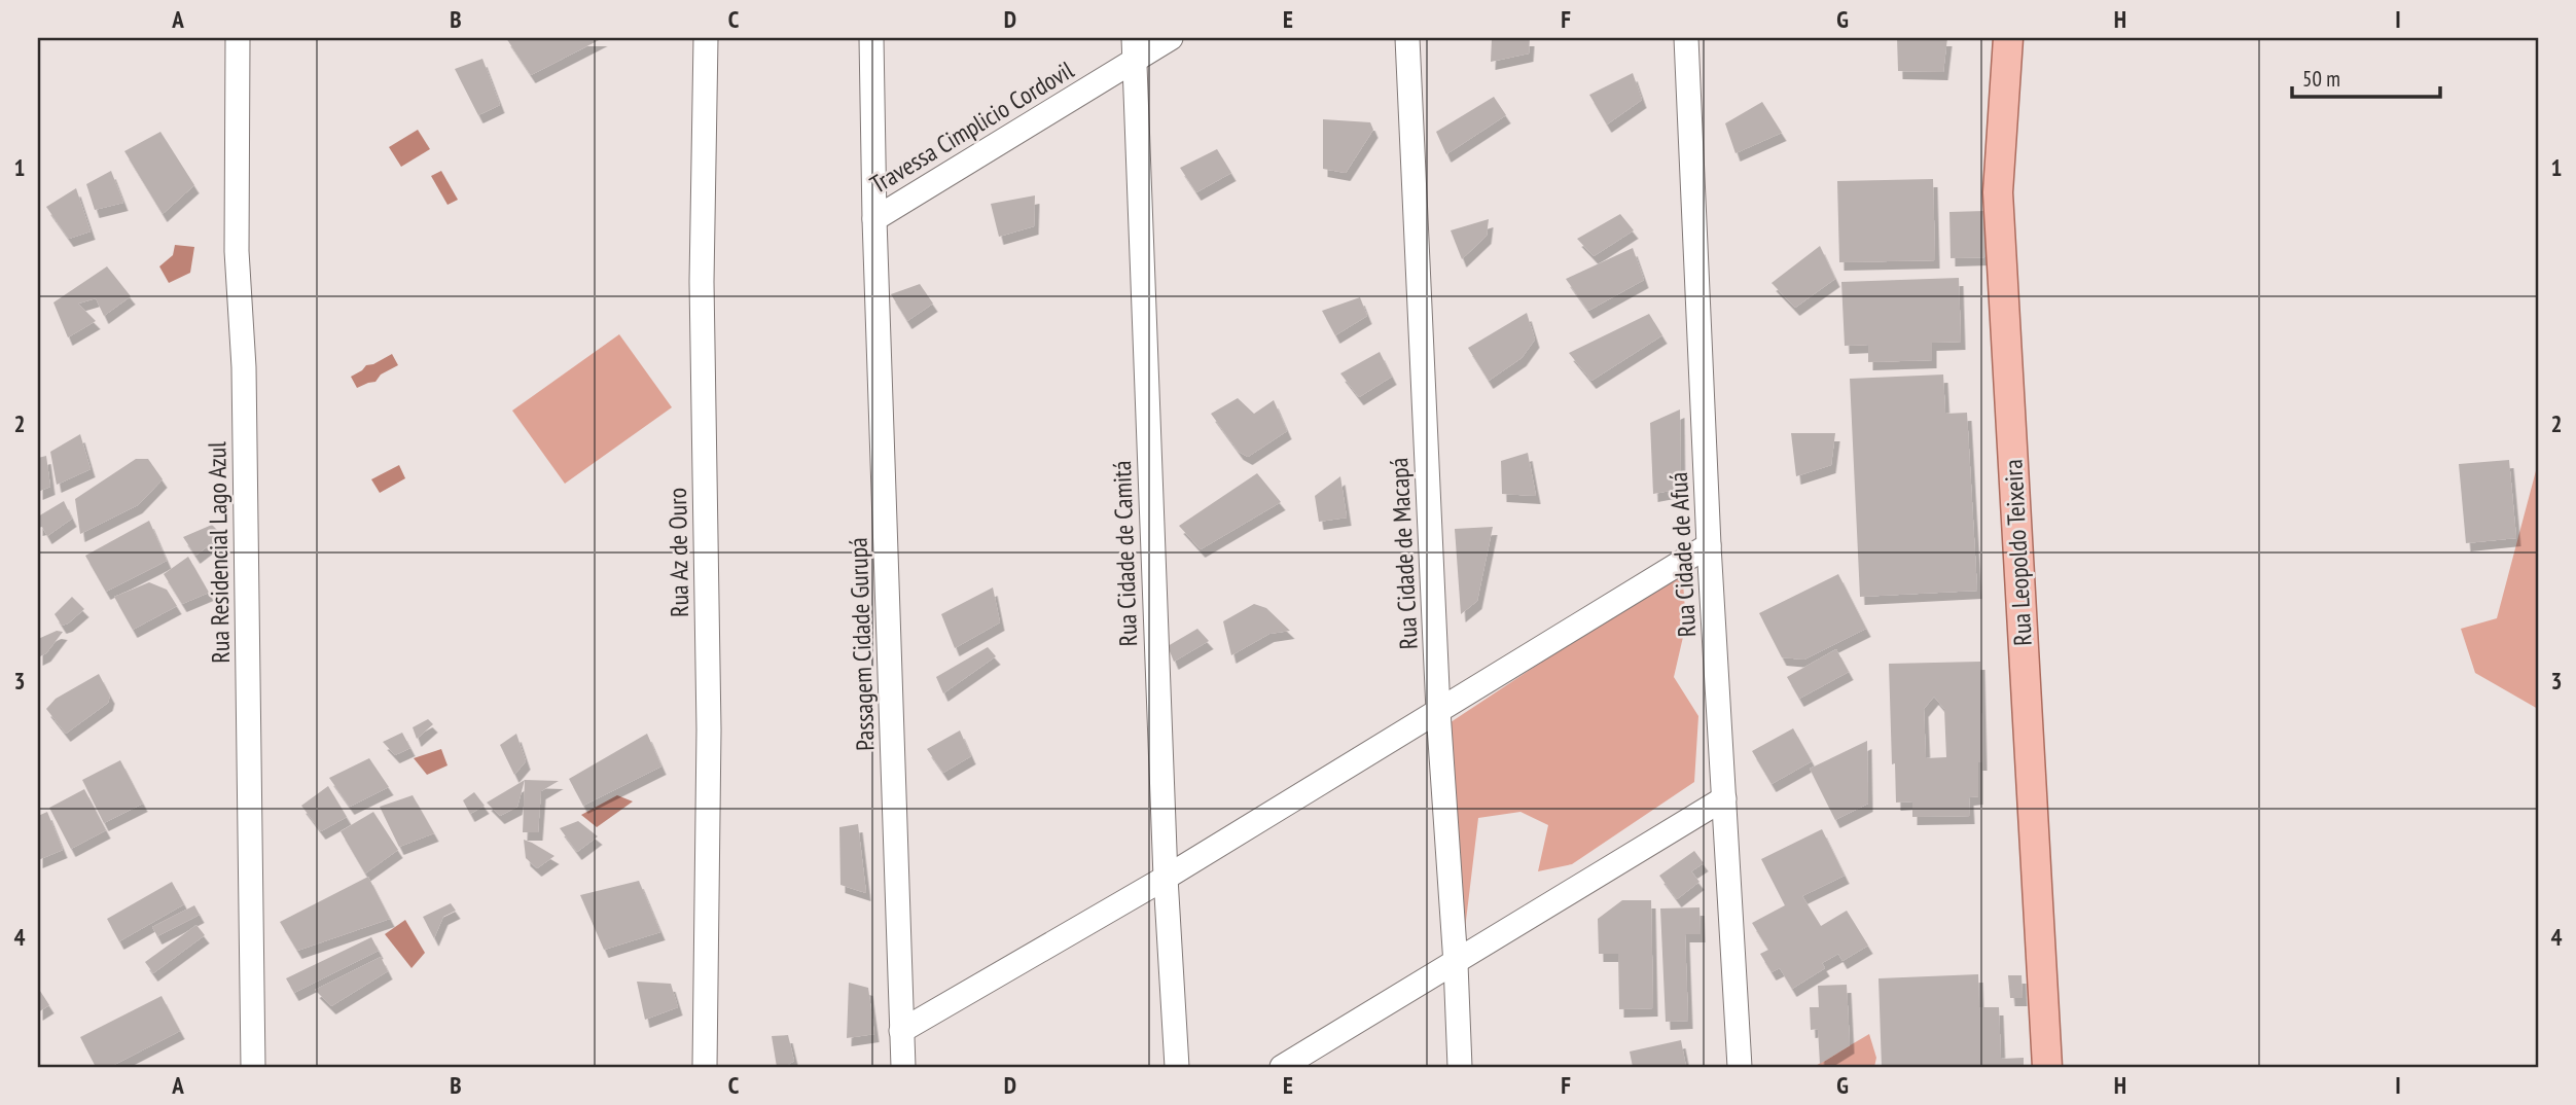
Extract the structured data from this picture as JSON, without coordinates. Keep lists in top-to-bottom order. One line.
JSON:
{"streets":{"main road":["Rua Leopoldo Teixeira"],"street":["Travessa Cimplicio Cordovil","Rua Residencial Lago Azul","Rua Az de Ouro","Rua Cidade de Camitá","Rua Cidade de Macapá","Rua Cidade de Afuá","Passagem Cidade Gurupá"]},"crossings":[["Travessa Cimplicio Cordovil","Rua Cidade de Camitá"],["Travessa Cimplicio Cordovil","Passagem Cidade Gurupá"]],"scale_bar":"50 m","grid":{"columns":["A","B","C","D","E","F","G","H","I"],"rows":["1","2","3","4"]}}
